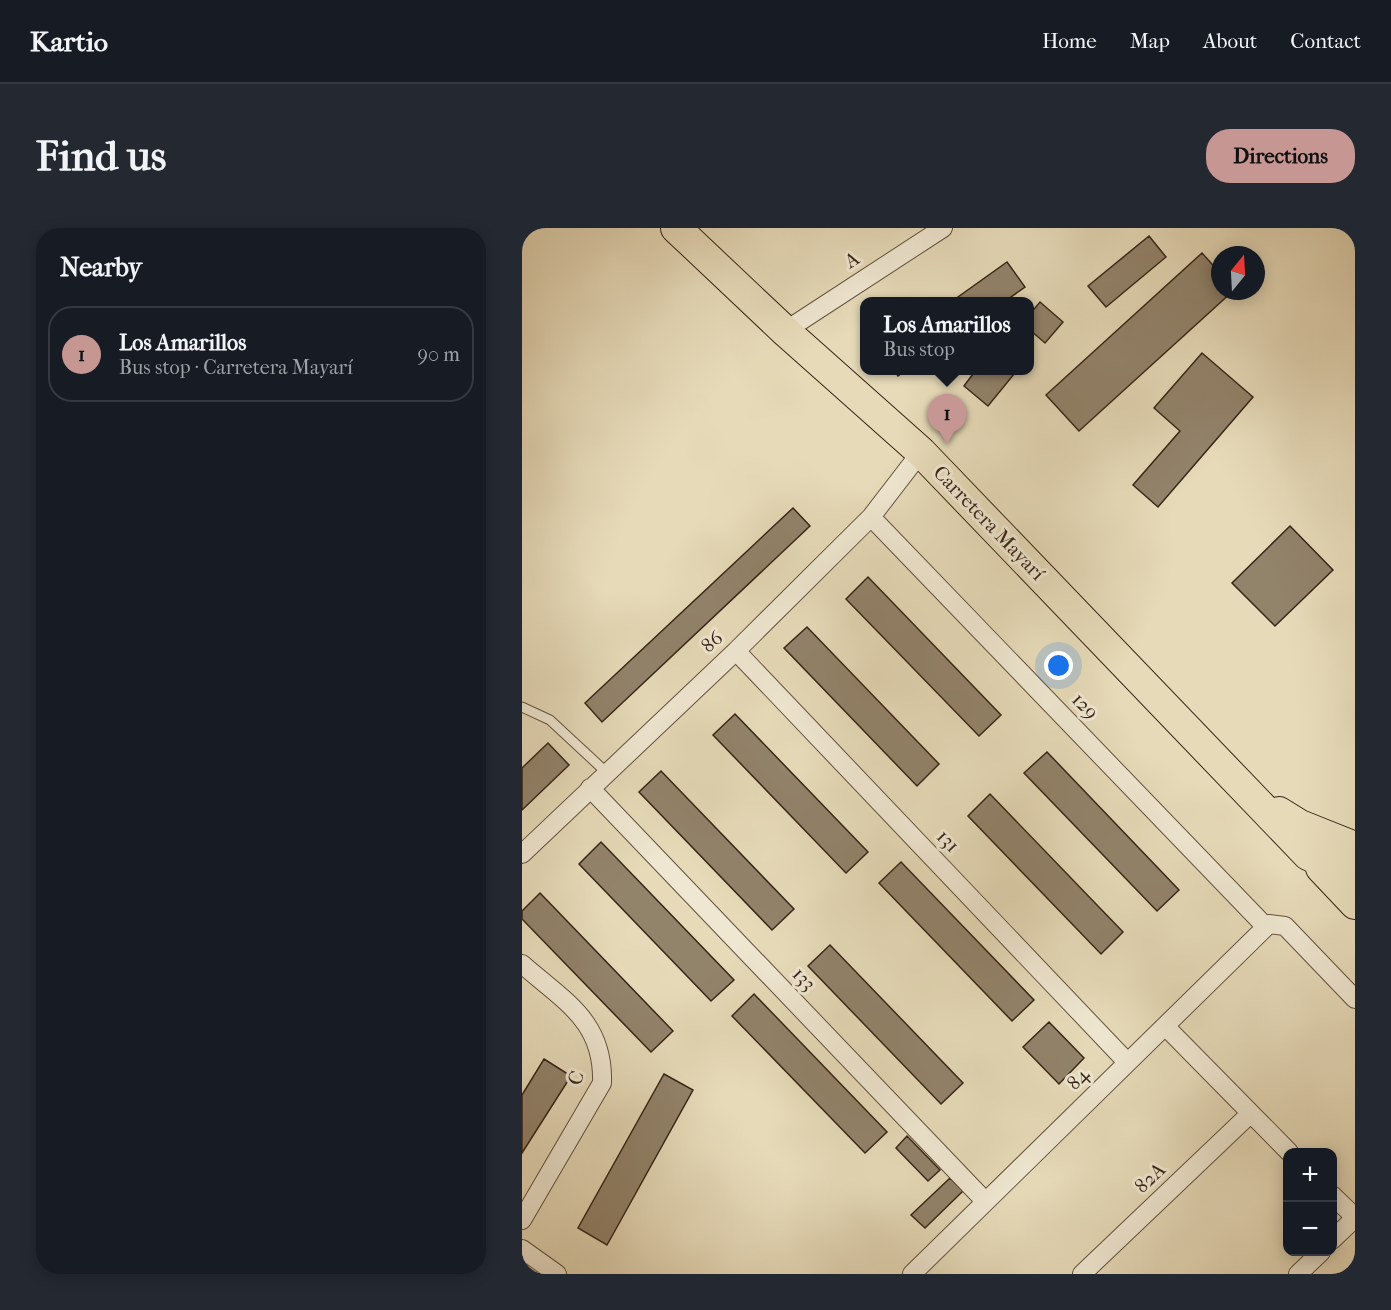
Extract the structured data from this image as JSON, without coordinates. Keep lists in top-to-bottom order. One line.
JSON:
{"streets":{"main road":["Carretera Mayarí"],"street":["A","86","129","131","133","C","84","82A"]},"crossings":[["A","Carretera Mayarí"],["Carretera Mayarí","86"],["86","129"],["86","131"],["86","133"],["129","84"],["131","84"],["133","84"]],"north":"top","page":{"header":"Kartio","nav":["Home","Map","About","Contact"],"buttons":"Directions","title":"Find us","heading":"Nearby","popup":["Los Amarillos","Bus stop"],"list":[{"mark":"1","name":"Los Amarillos","note":"Bus stop · Carretera Mayarí","value":"90 m"}],"pins":"1","map_buttons":["+","−"]}}
